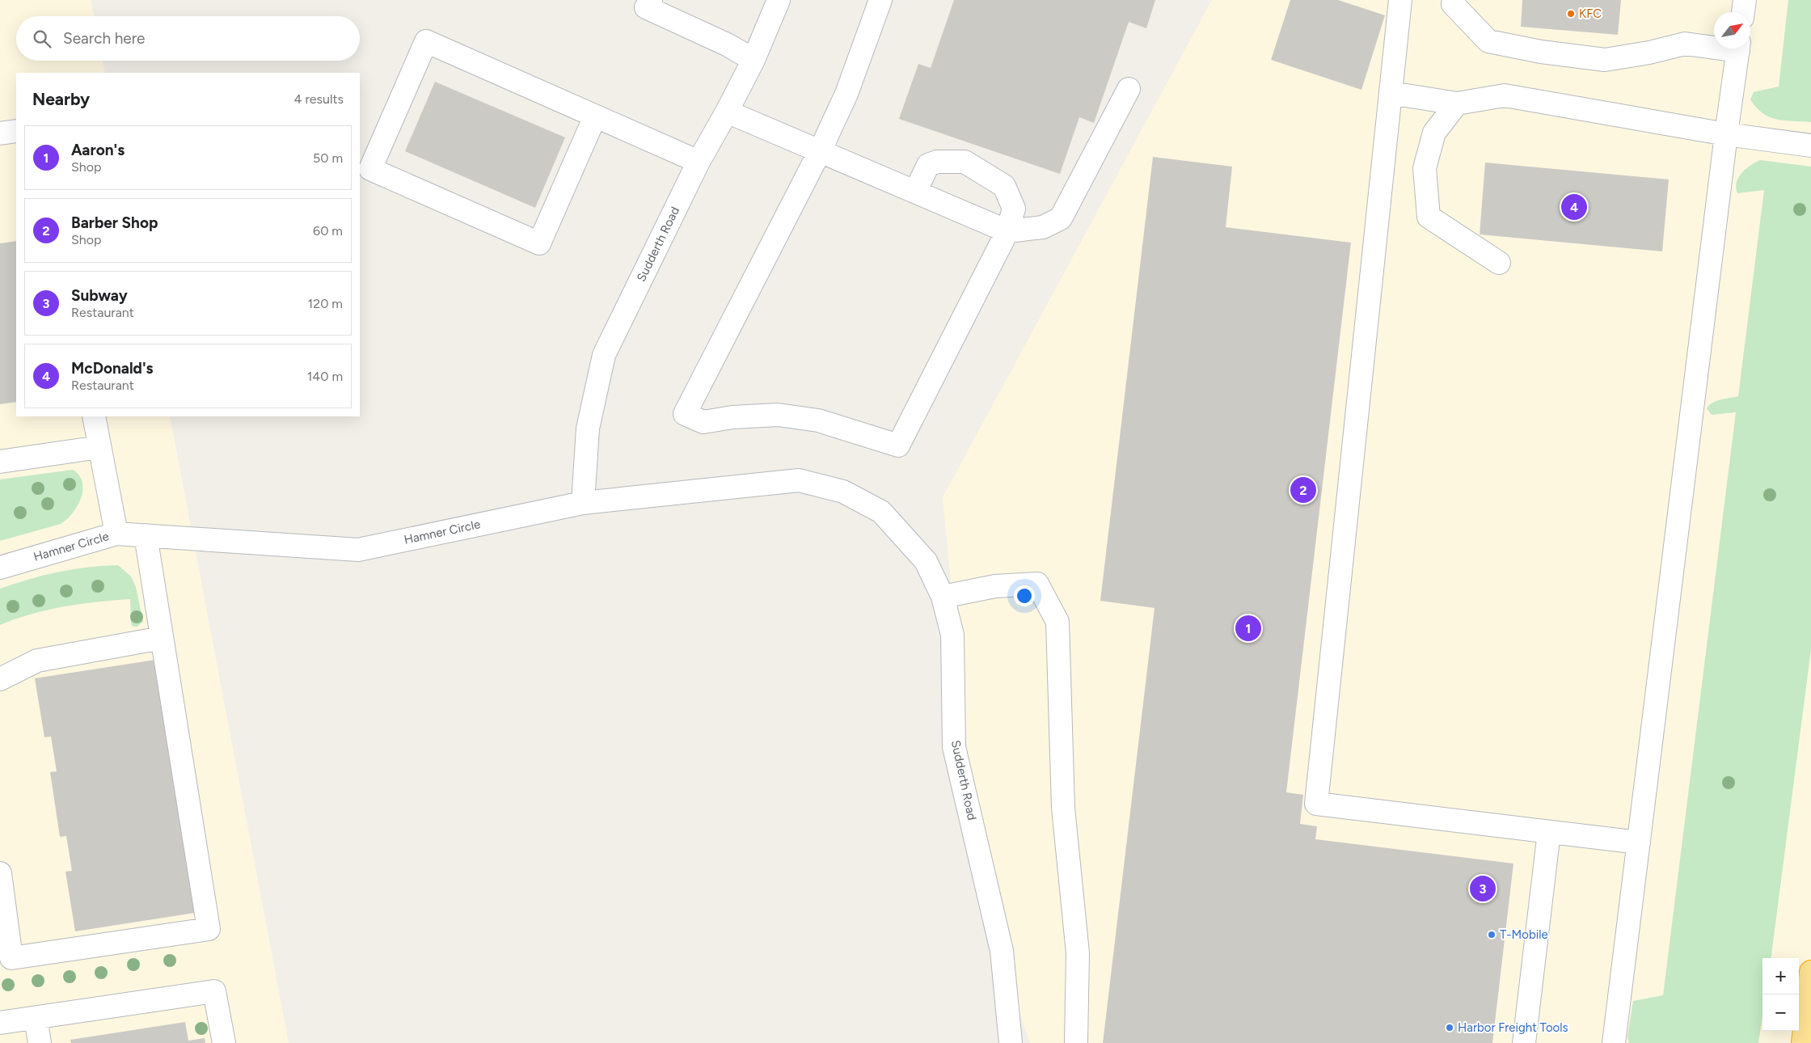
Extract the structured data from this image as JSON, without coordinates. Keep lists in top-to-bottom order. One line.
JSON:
{"streets":{"street":["Sudderth Road","Hamner Circle"]},"crossings":[["Sudderth Road","Hamner Circle"]],"places":["KFC","T-Mobile","Harbor Freight Tools"],"north":"top right","page":{"search":"Search here","heading":["Nearby","4 results"],"list":[{"mark":"1","name":"Aaron's","note":"Shop","value":"50 m"},{"mark":"2","name":"Barber Shop","note":"Shop","value":"60 m"},{"mark":"3","name":"Subway","note":"Restaurant","value":"120 m"},{"mark":"4","name":"McDonald's","note":"Restaurant","value":"140 m"}],"pins":["4","2","1","3"],"map_buttons":["+","−"]}}
